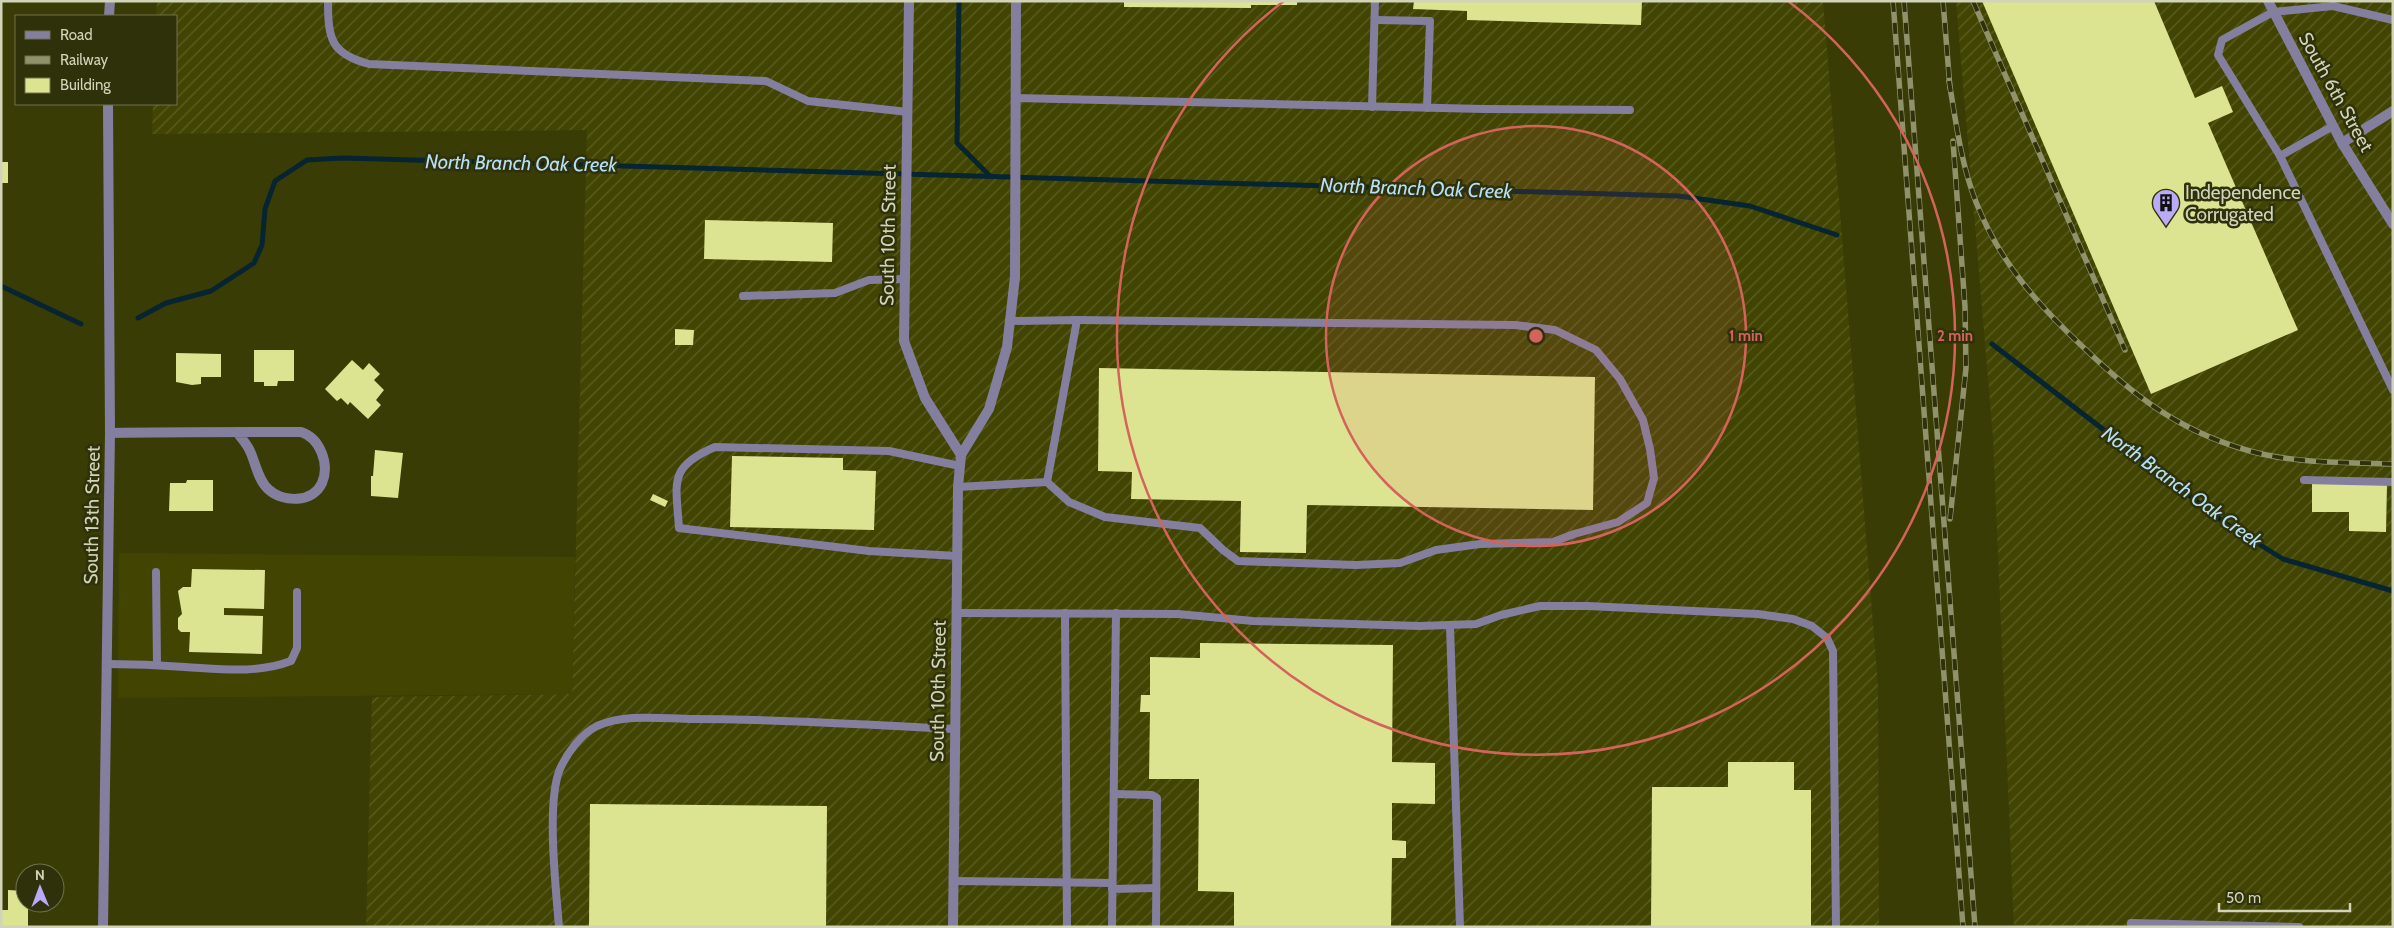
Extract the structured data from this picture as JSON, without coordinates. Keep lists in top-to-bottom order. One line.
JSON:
{"streets":{"street":["South 6th Street","South 10th Street","South 13th Street"]},"water":["North Branch Oak Creek"],"places":{"building":["Independence Corrugated"]},"legend":["Road","Railway","Building"],"scale_bar":"50 m","north":"top","rings":["1 min","2 min"]}
